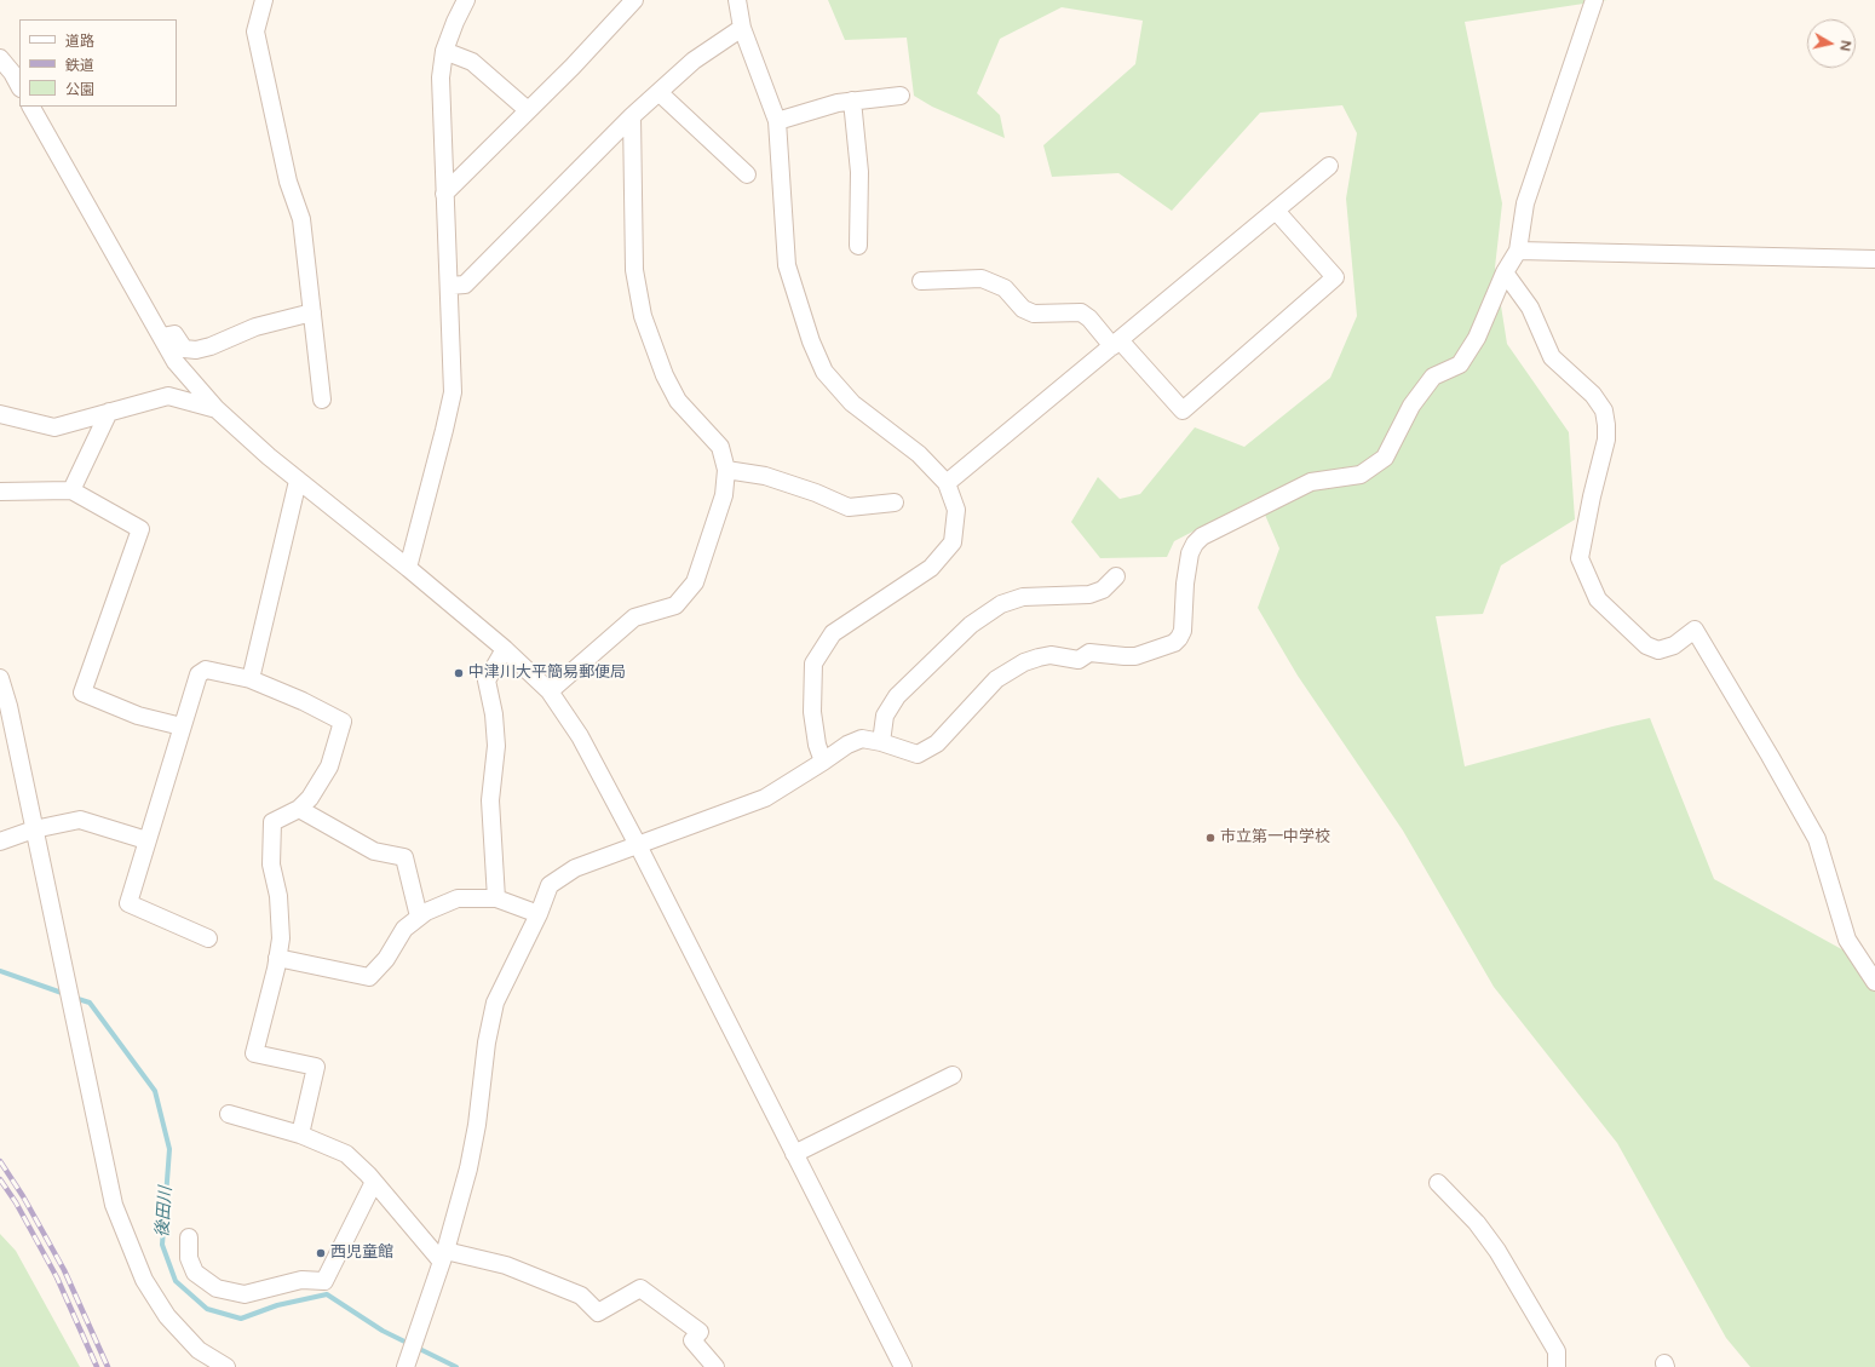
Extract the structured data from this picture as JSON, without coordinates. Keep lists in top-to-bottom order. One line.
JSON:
{"water":["後田川"],"places":["中津川大平簡易郵便局","市立第一中学校","西児童館"],"legend":["道路","鉄道","公園"],"north":"right"}
